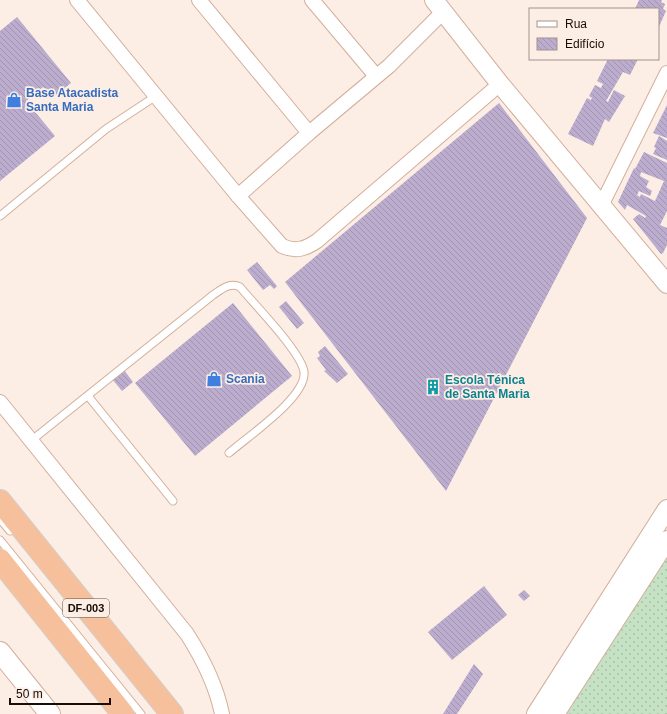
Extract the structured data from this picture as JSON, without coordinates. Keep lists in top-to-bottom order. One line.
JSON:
{"streets":{"highway":["DF-003"]},"places":{"shop":["Base Atacadista Santa Maria","Scania"],"building":["Escola Ténica de Santa Maria"]},"legend":["Rua","Edifício"],"scale_bar":"50 m"}
